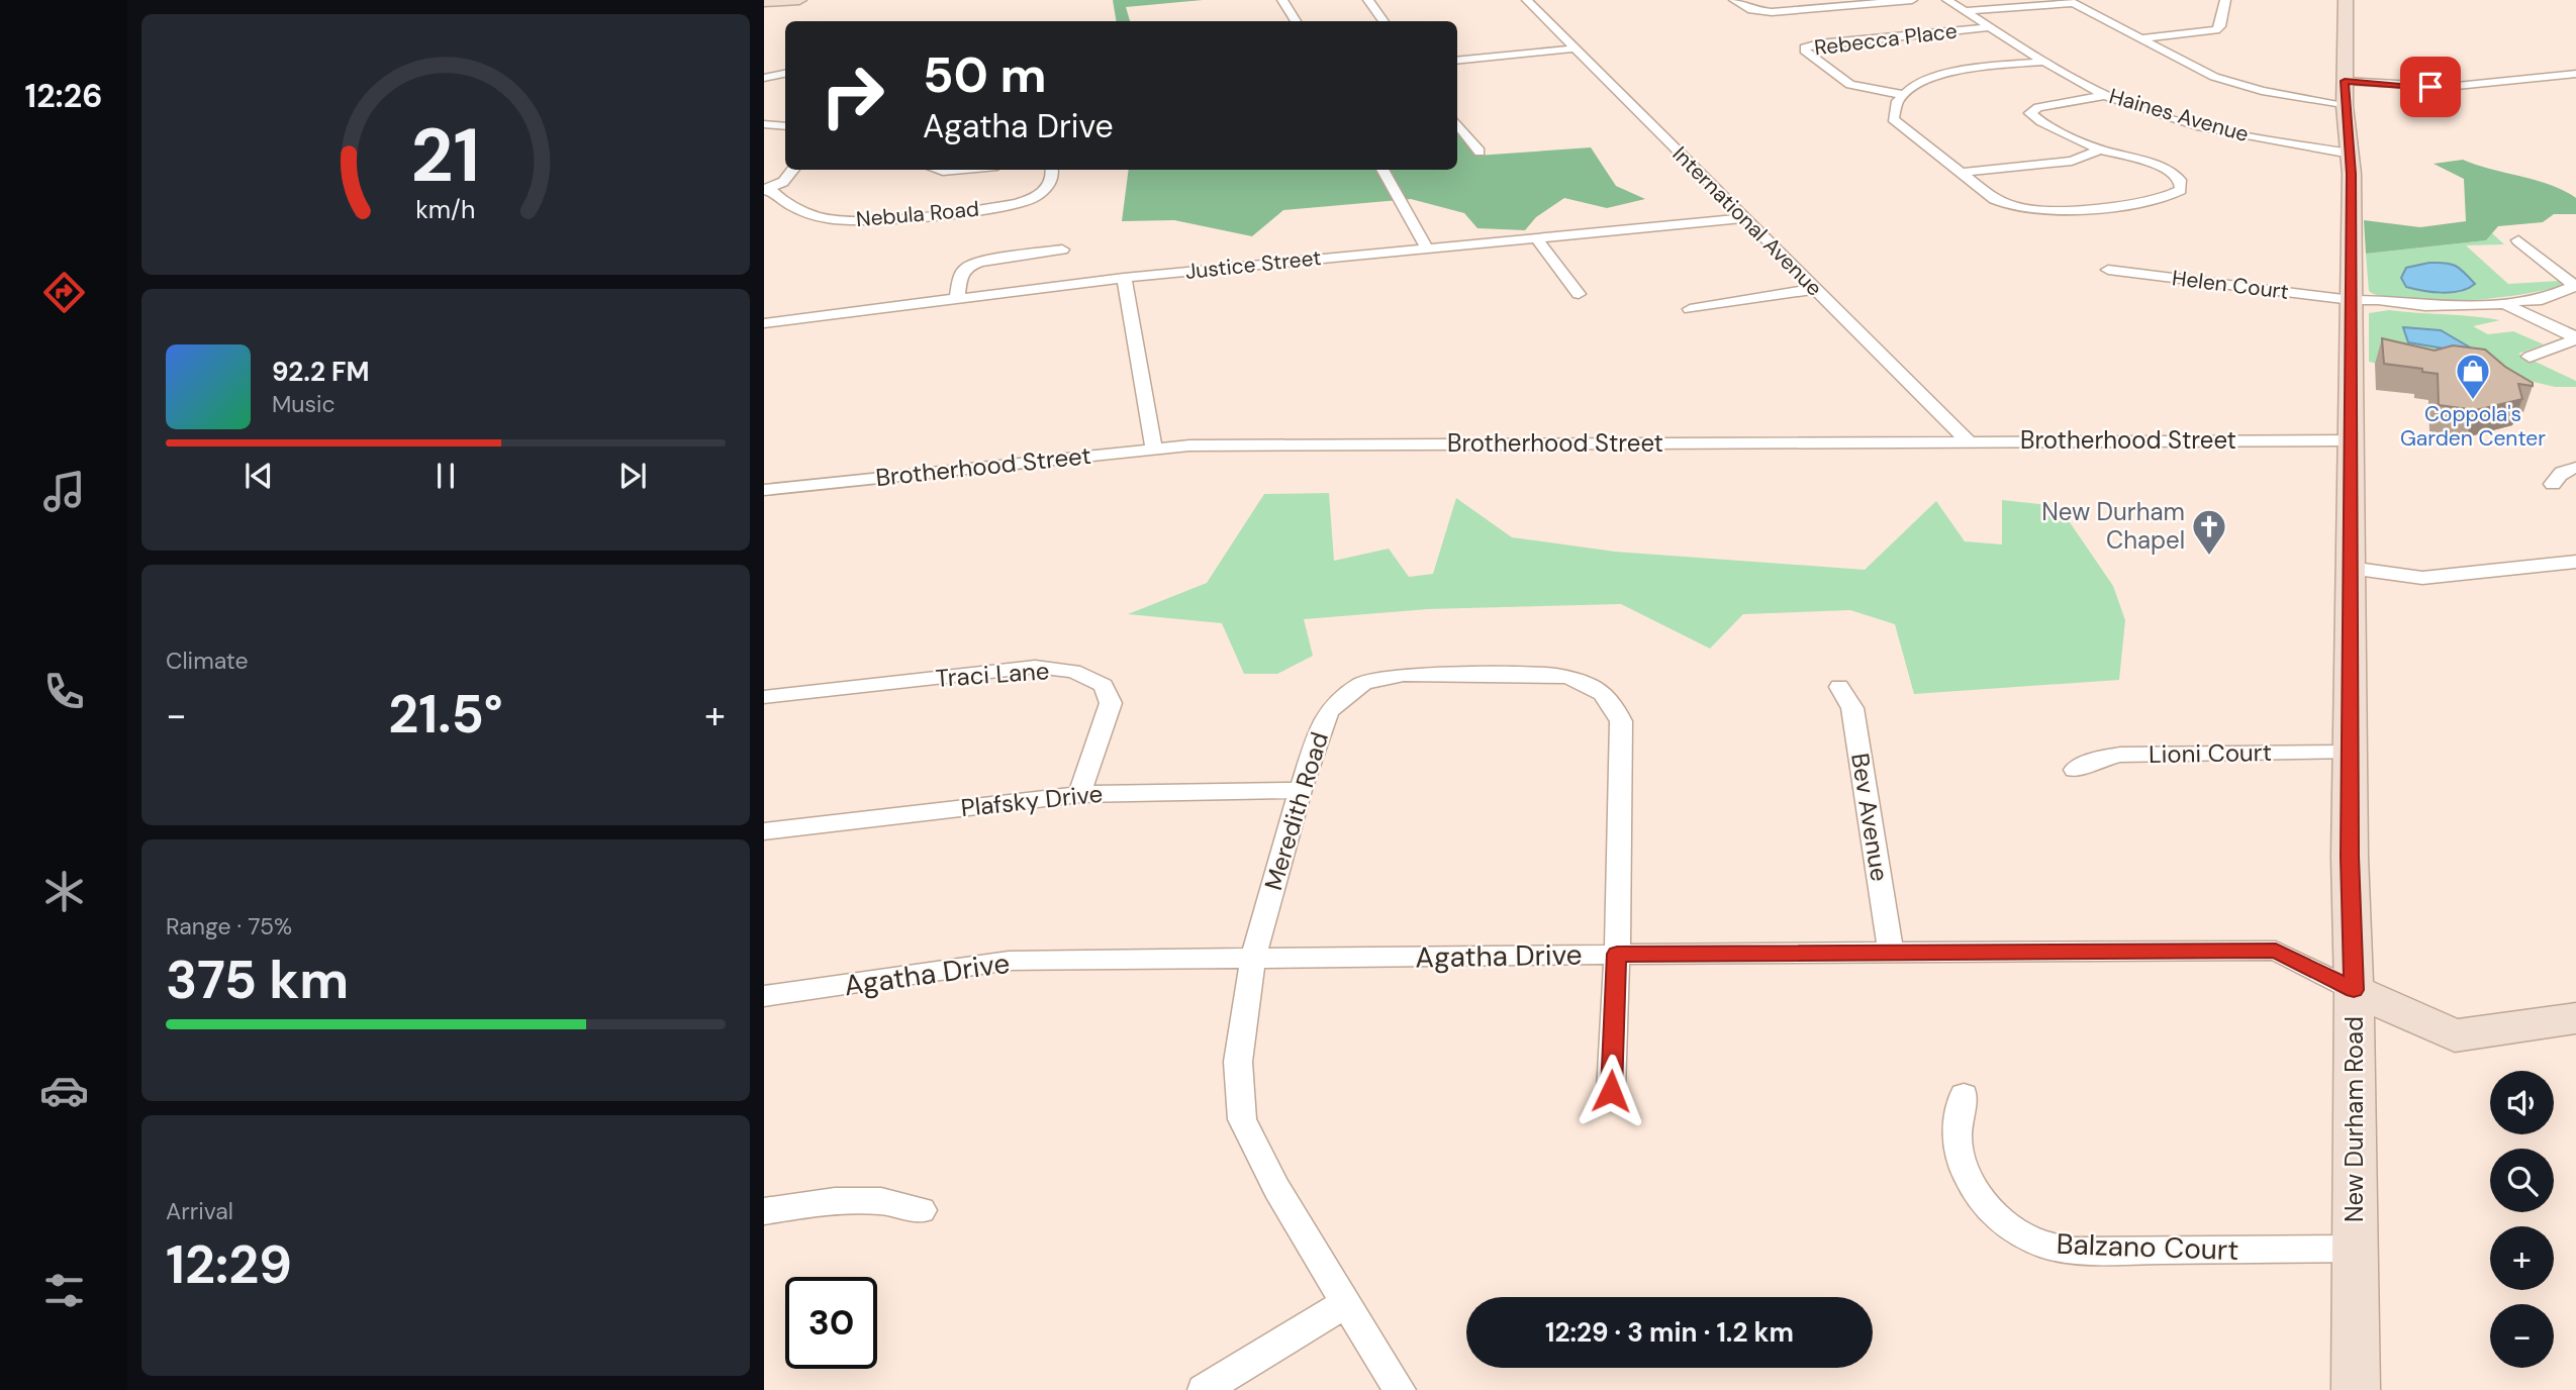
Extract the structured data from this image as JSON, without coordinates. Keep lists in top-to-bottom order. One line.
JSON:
{"streets":{"main road":["New Durham Road"],"street":["Rebecca Place","Haines Avenue","Nebula Road","International Avenue","Justice Street","Helen Court","Brotherhood Street","Traci Lane","Lioni Court","Plafsky Drive","Meredith Road","Bev Avenue","Agatha Drive","Balzano Court"]},"crossings":[["Rebecca Place","Haines Avenue"],["Haines Avenue","New Durham Road"],["International Avenue","Justice Street"],["International Avenue","Brotherhood Street"],["Helen Court","New Durham Road"],["Brotherhood Street","New Durham Road"],["Traci Lane","Plafsky Drive"],["Lioni Court","New Durham Road"],["Plafsky Drive","Meredith Road"],["Meredith Road","Agatha Drive"],["Bev Avenue","Agatha Drive"],["Agatha Drive","New Durham Road"],["New Durham Road","Balzano Court"]],"places":{"shop":["Coppola's Garden Center"],"church":["New Durham Chapel"]},"page":{"tabs":"12:26","turn":["50 m","Agatha Drive"],"song":["92.2 FM","Music"],"tile":["Climate",["Range · 75%","375 km"],["Arrival","12:29"]],"heat":["−","21.5°","+"],"map_buttons":["+","−"],"limit":"30","trip":"12:29 · 3 min · 1.2 km","gauge":["21","km/h"]}}
